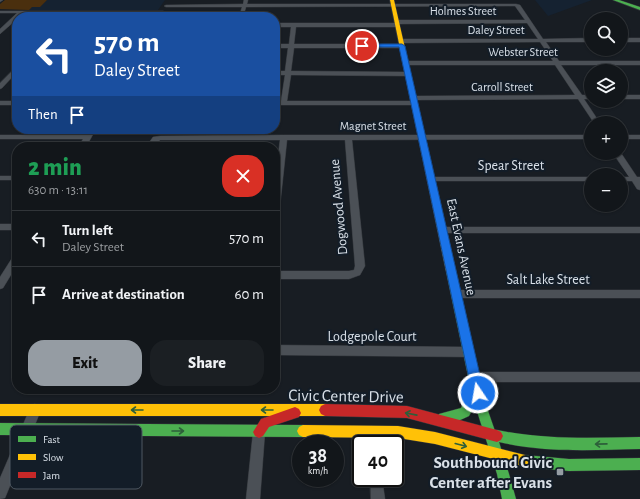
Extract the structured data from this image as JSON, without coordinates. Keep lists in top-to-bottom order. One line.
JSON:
{"streets":{"main road":["East Evans Avenue","Civic Center Drive"],"street":["Holmes Street","Daley Street","Webster Street","Carroll Street","Magnet Street","Spear Street","Dogwood Avenue","Salt Lake Street","Lodgepole Court"]},"crossings":[["Holmes Street","East Evans Avenue"],["Daley Street","East Evans Avenue"],["Webster Street","East Evans Avenue"],["Carroll Street","East Evans Avenue"],["Magnet Street","Dogwood Avenue"],["Magnet Street","East Evans Avenue"],["Spear Street","East Evans Avenue"],["East Evans Avenue","Salt Lake Street"],["East Evans Avenue","Lodgepole Court"],["East Evans Avenue","Civic Center Drive"]],"places":{"transit":["Southbound Civic Center after Evans"]},"legend":["Fast","Slow","Jam"],"page":{"map_buttons":["+","−"],"turn":["570 m","Daley Street"],"then":"Then","heading":["2 min","630 m · 13:11"],"list":[{"name":"Turn left","note":"Daley Street","value":"570 m"},{"name":"Arrive at destination","value":"60 m"}],"buttons":["Exit","Share"],"speed":"38 km/h","limit":"40"}}
